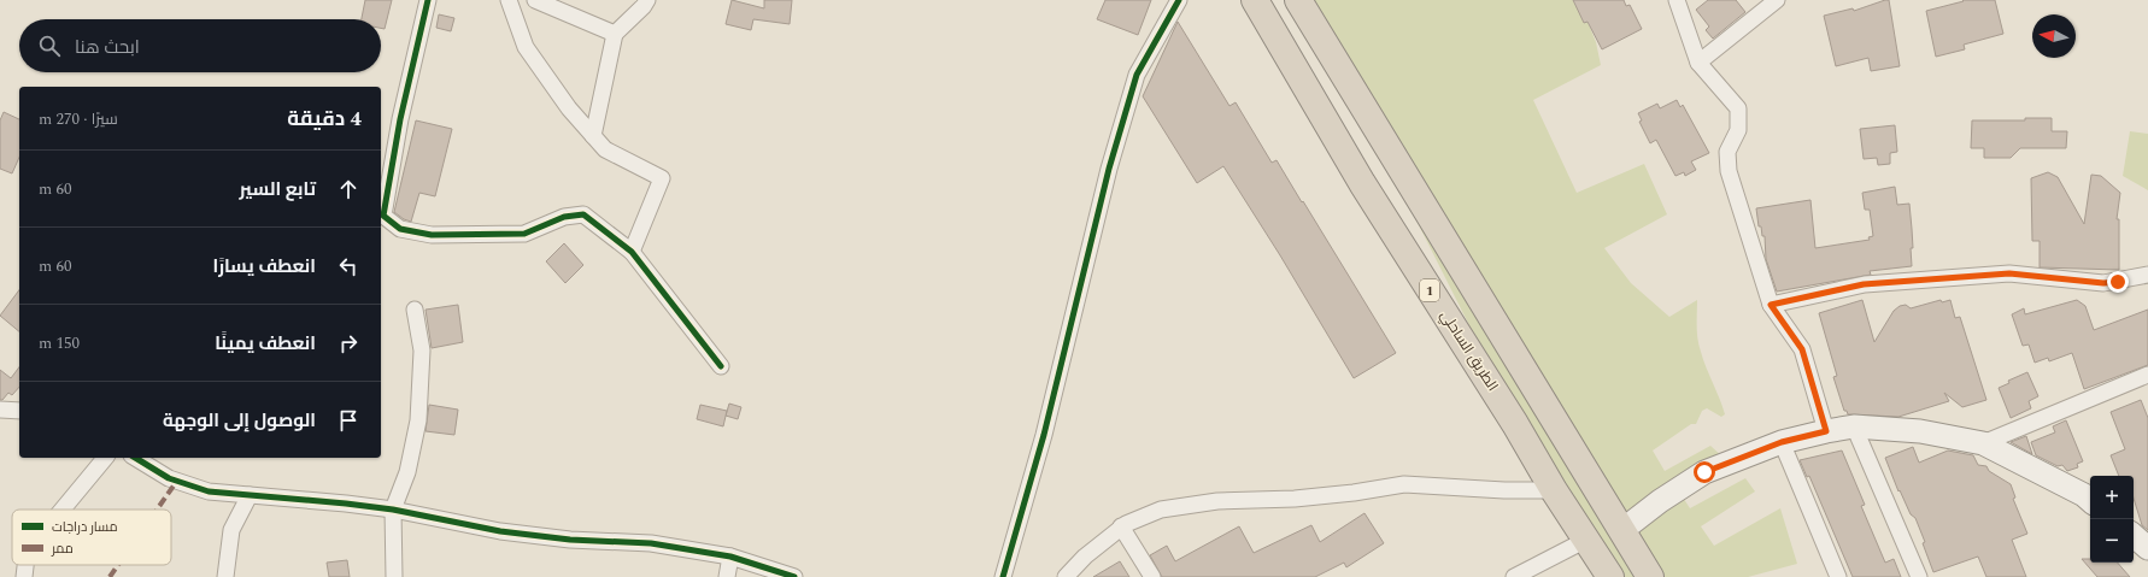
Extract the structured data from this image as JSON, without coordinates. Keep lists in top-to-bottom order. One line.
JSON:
{"streets":{"highway":["1","الطريق الساحلي"]},"legend":["مسار دراجات","ممر"],"north":"left","page":{"search":"ابحث هنا","heading":["4 دقيقة","سيرًا · 270 m"],"list":[["تابع السير","60 m"],["انعطف يسارًا","60 m"],["انعطف يمينًا","150 m"],"الوصول إلى الوجهة"],"map_buttons":["+","−"]}}
